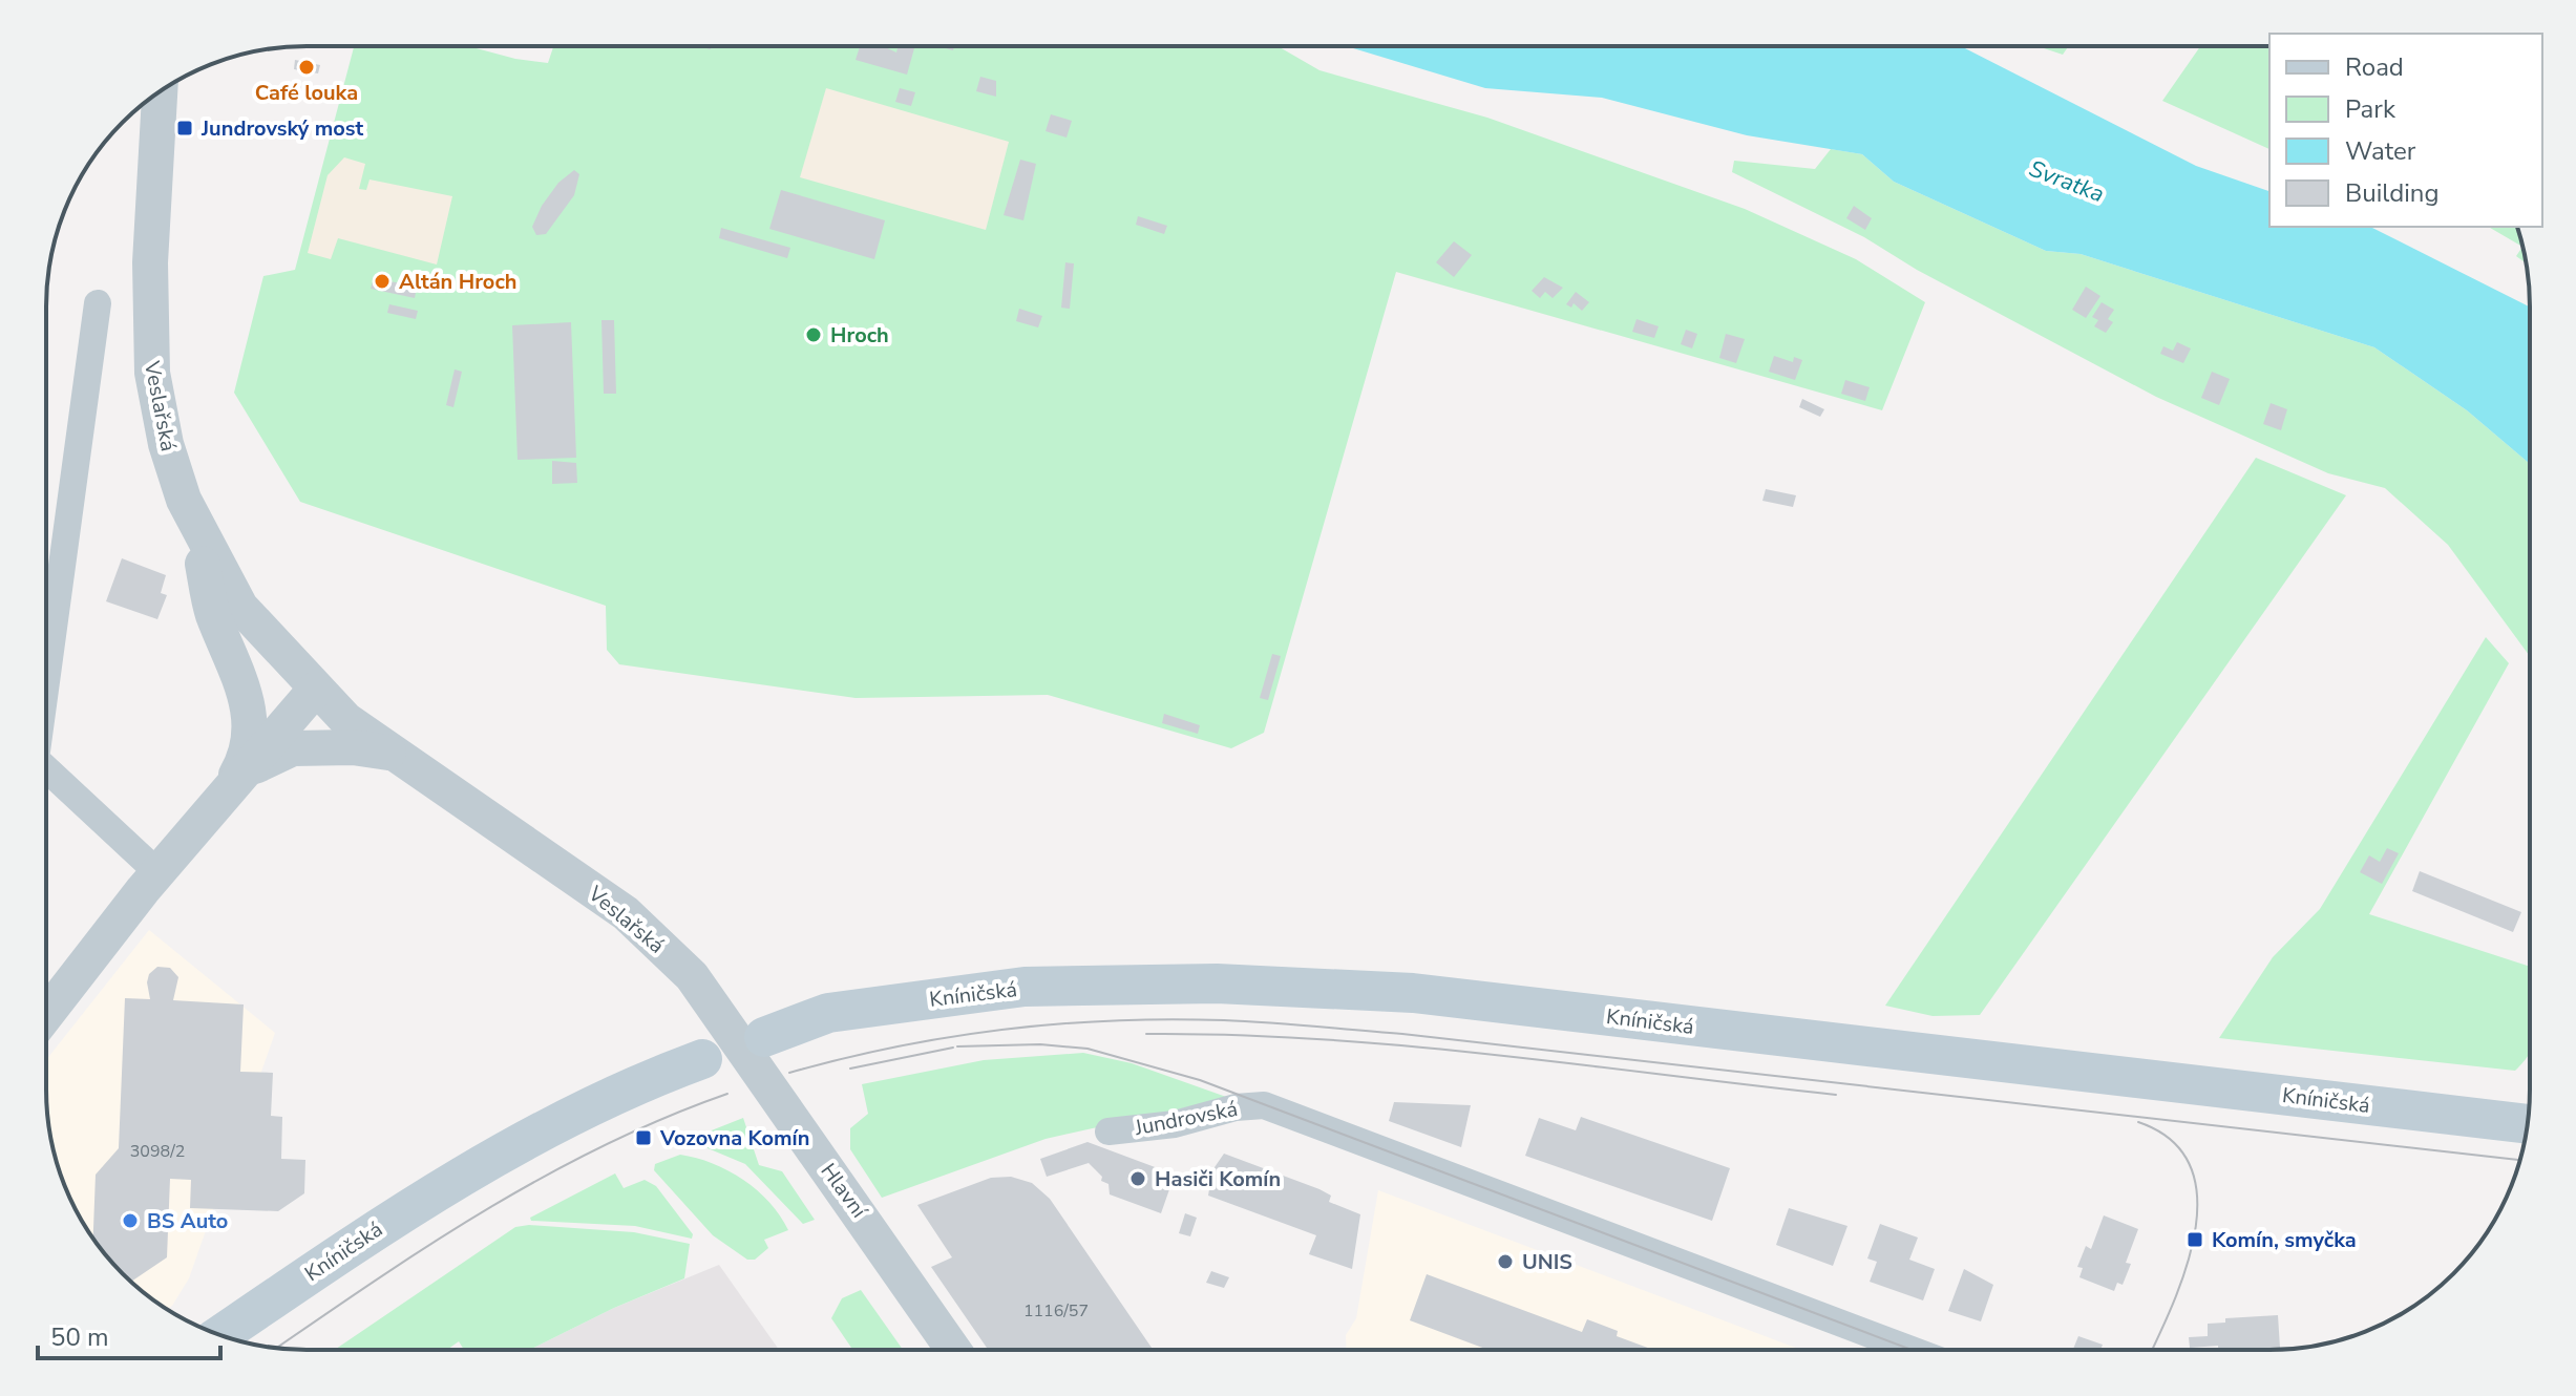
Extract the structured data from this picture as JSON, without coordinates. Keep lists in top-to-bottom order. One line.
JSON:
{"streets":{"main road":["Kníničská"],"street":["Veslařská","Jundrovská","Hlavní"]},"crossings":[["Veslařská","Hlavní"]],"water":["Svratka"],"places":{"other":["Café louka","Altán Hroch","Hroch","Hasiči Komín","BS Auto","UNIS"],"transit":["Jundrovský most","Vozovna Komín","Komín, smyčka"]},"house_numbers":["3098/2","1116/57"],"legend":["Road","Park","Water","Building"],"scale_bar":"50 m"}
